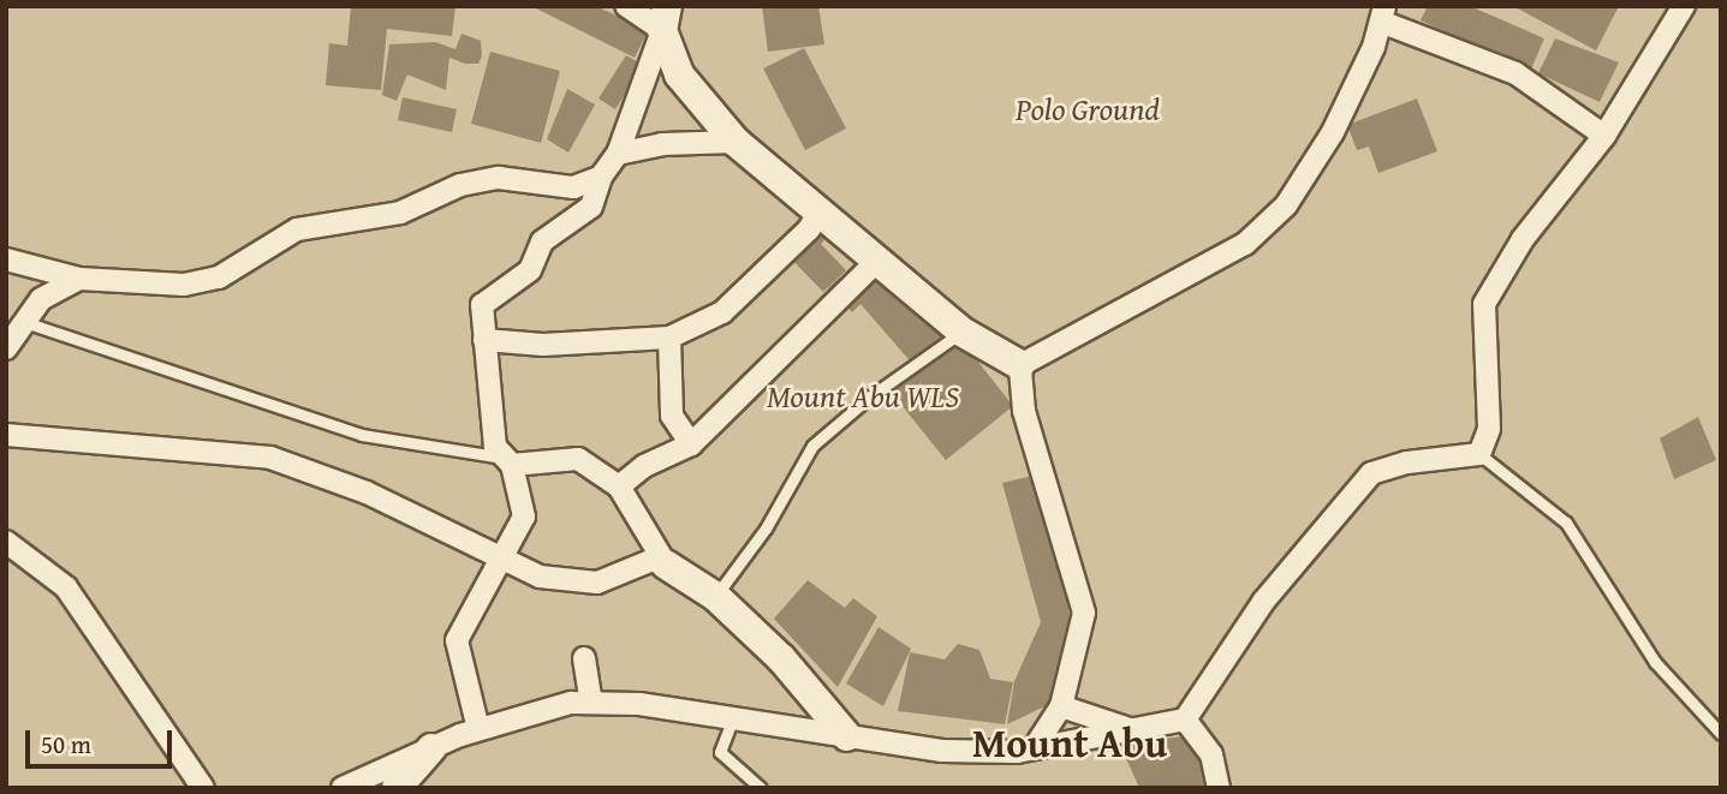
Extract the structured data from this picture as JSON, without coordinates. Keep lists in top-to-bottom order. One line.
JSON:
{"districts":["Mount Abu"],"parks":["Polo Ground","Mount Abu WLS"],"scale_bar":"50 m"}
